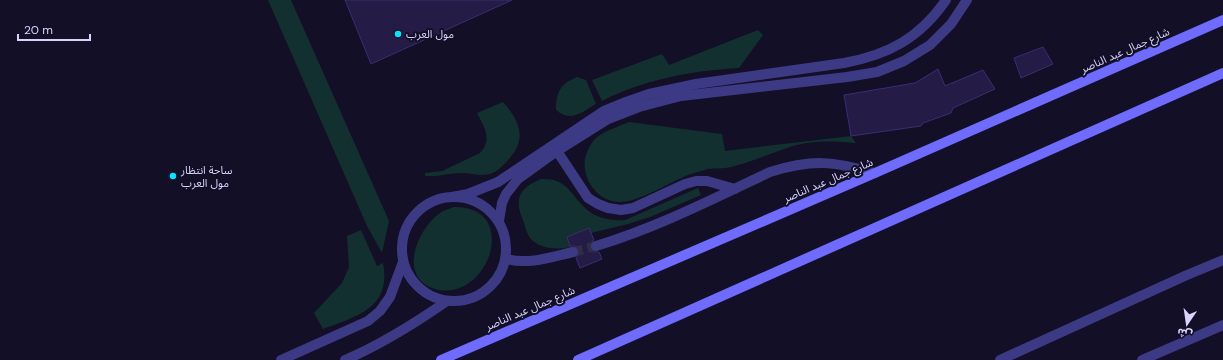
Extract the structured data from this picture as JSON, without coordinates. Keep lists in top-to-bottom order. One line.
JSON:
{"streets":{"main road":["شارع جمال عبد الناصر"]},"places":["مول العرب","ساحة انتظار مول العرب"],"scale_bar":"20 m","north":"bottom"}
